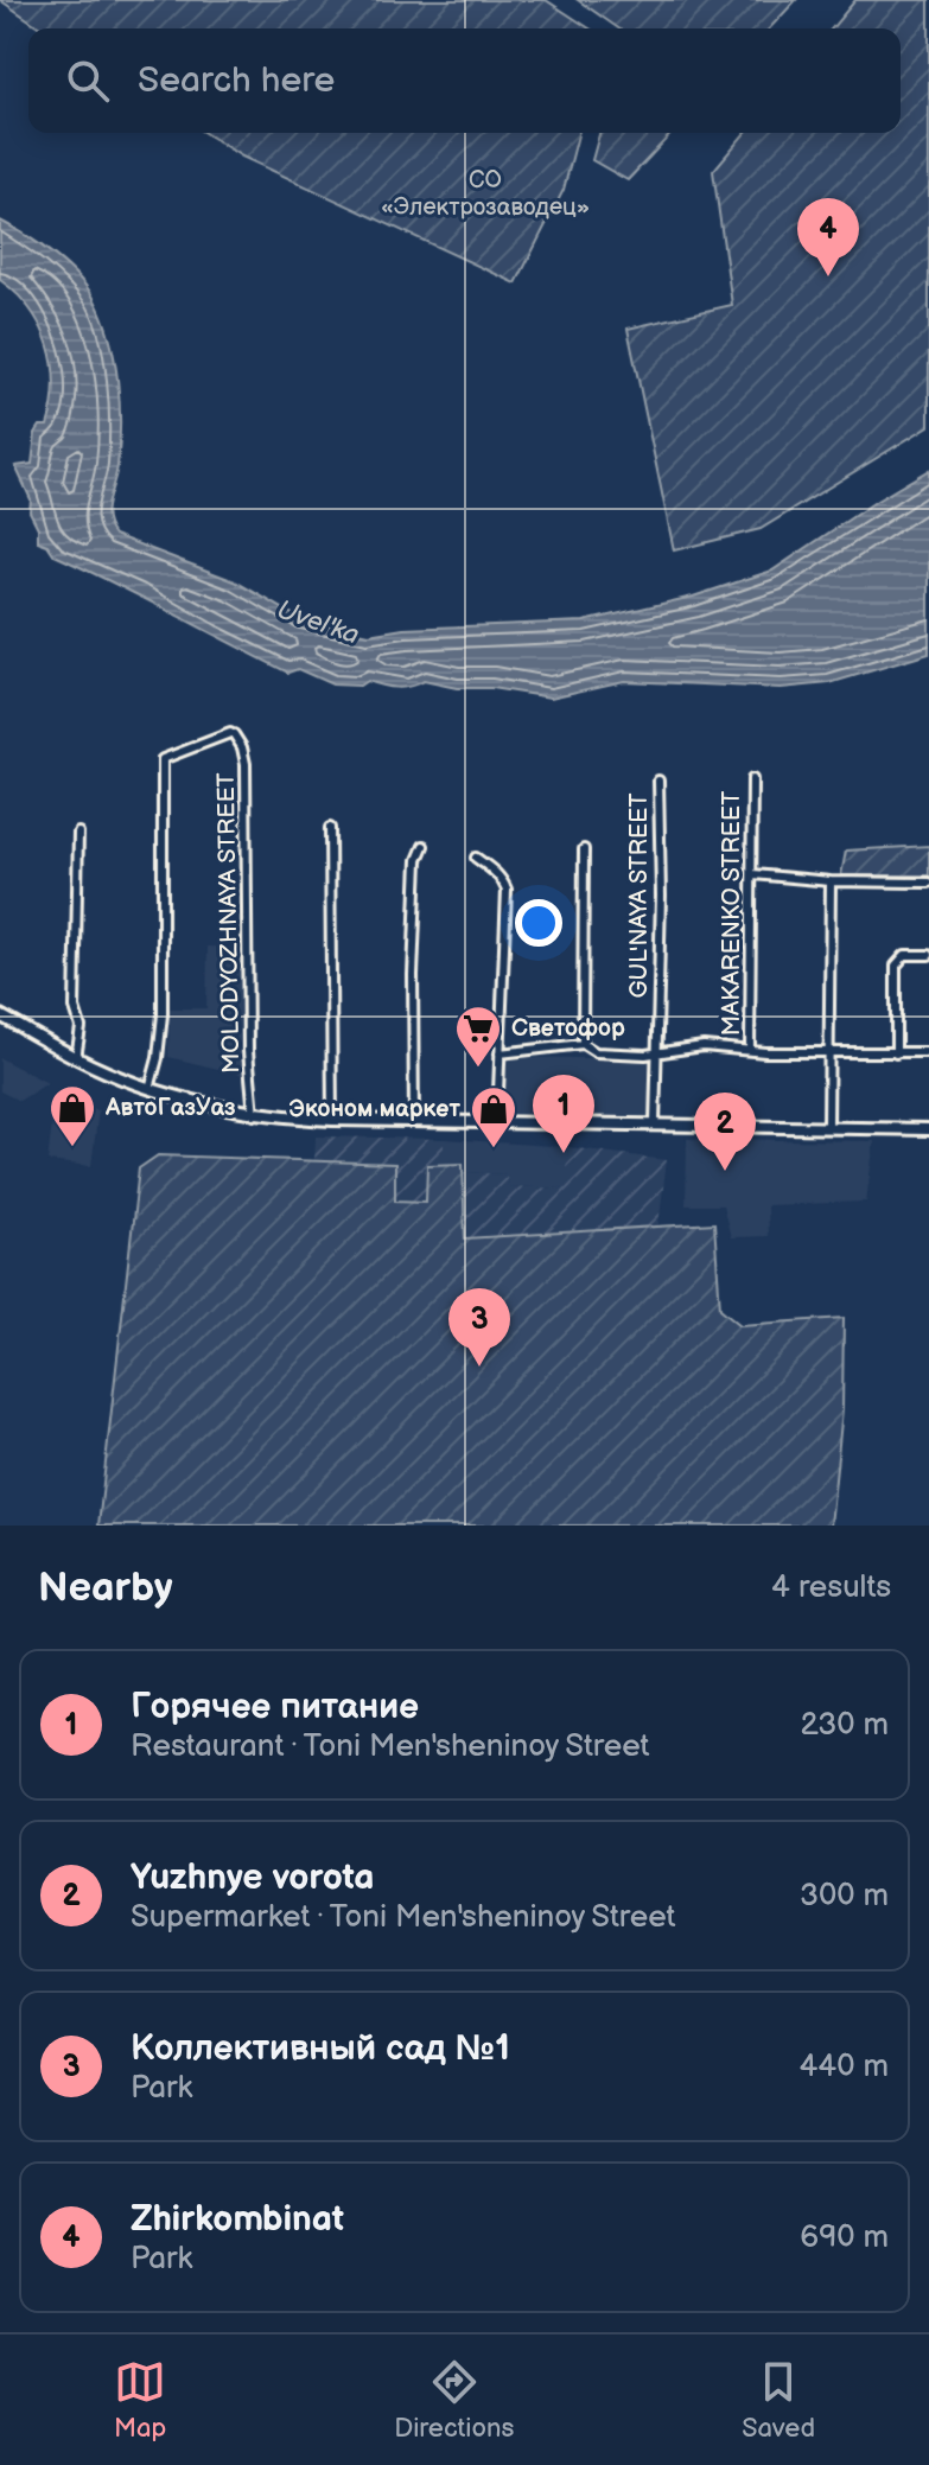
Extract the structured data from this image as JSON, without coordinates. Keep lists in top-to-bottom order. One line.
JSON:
{"streets":{"street":["GUL'NAYA STREET","MAKARENKO STREET","MOLODYOZHNAYA STREET"]},"crossings":[["GUL'NAYA STREET","MAKARENKO STREET"]],"water":["Uvel'ka"],"parks":["СО «Электрозаводец»"],"places":{"supermarket":["Светофор"],"shop":["АвтоГазУаз","Эконом маркет"]},"page":{"search":"Search here","pins":["4","1","2","3"],"heading":["Nearby","4 results"],"list":[{"mark":"1","name":"Горячее питание","note":"Restaurant · Toni Men'sheninoy Street","value":"230 m"},{"mark":"2","name":"Yuzhnye vorota","note":"Supermarket · Toni Men'sheninoy Street","value":"300 m"},{"mark":"3","name":"Коллективный сад №1","note":"Park","value":"440 m"},{"mark":"4","name":"Zhirkombinat","note":"Park","value":"690 m"}],"nav":["Map","Directions","Saved"]}}
